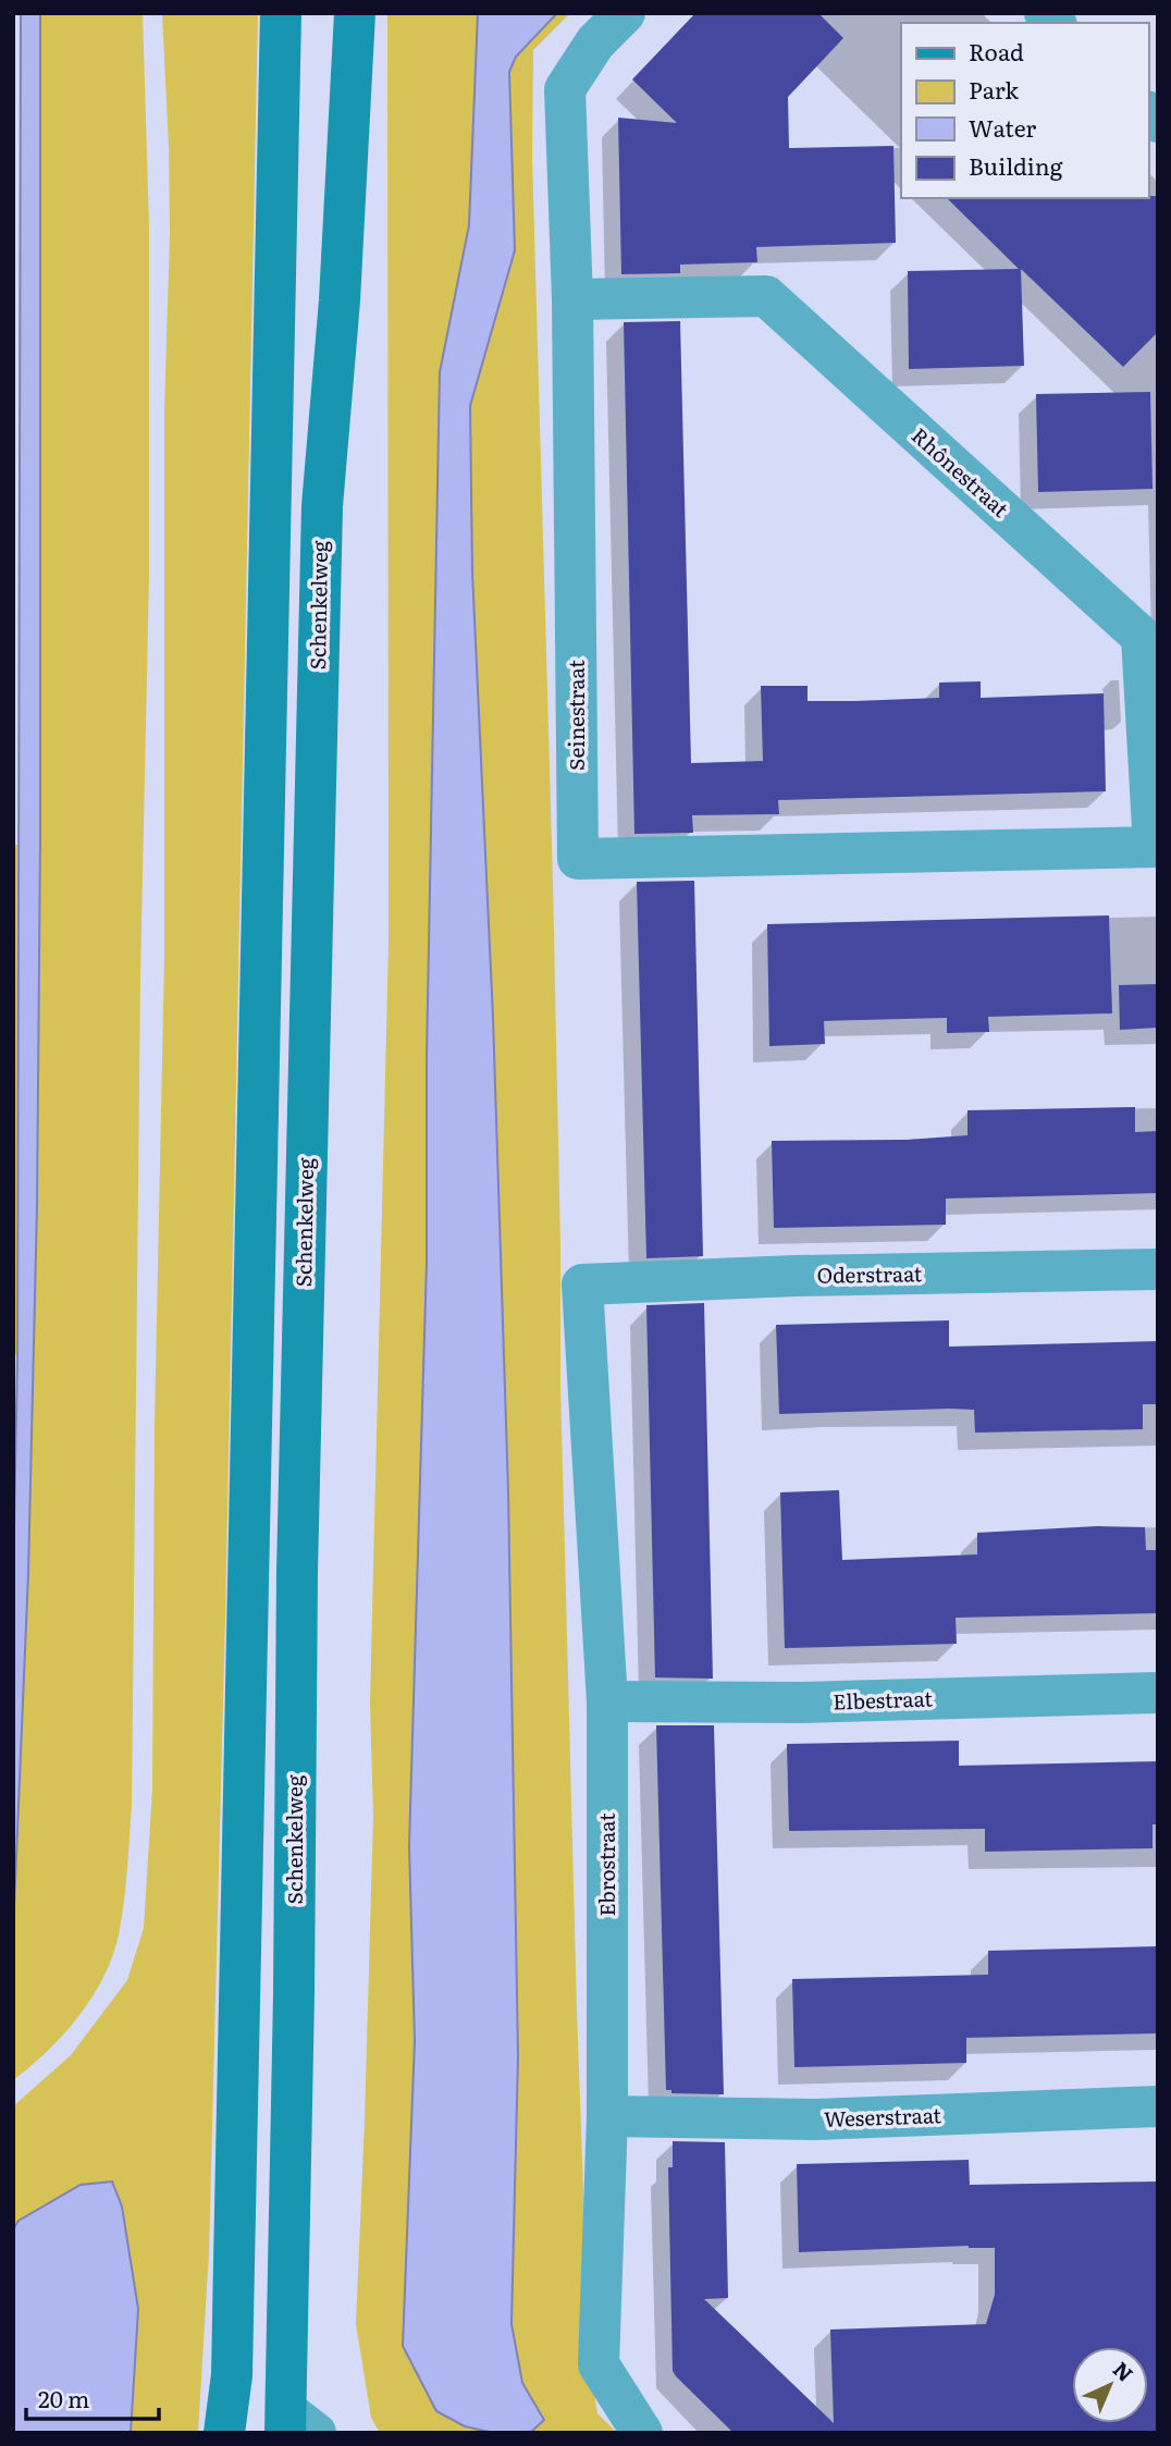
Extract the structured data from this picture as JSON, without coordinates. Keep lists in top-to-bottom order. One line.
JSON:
{"streets":{"main road":["Schenkelweg"],"street":["Rhônestraat","Seinestraat","Oderstraat","Elbestraat","Ebrostraat","Weserstraat"]},"crossings":[["Rhônestraat","Seinestraat"],["Oderstraat","Ebrostraat"],["Elbestraat","Ebrostraat"],["Ebrostraat","Weserstraat"]],"legend":["Road","Park","Water","Building"],"scale_bar":"20 m","north":"top right"}
